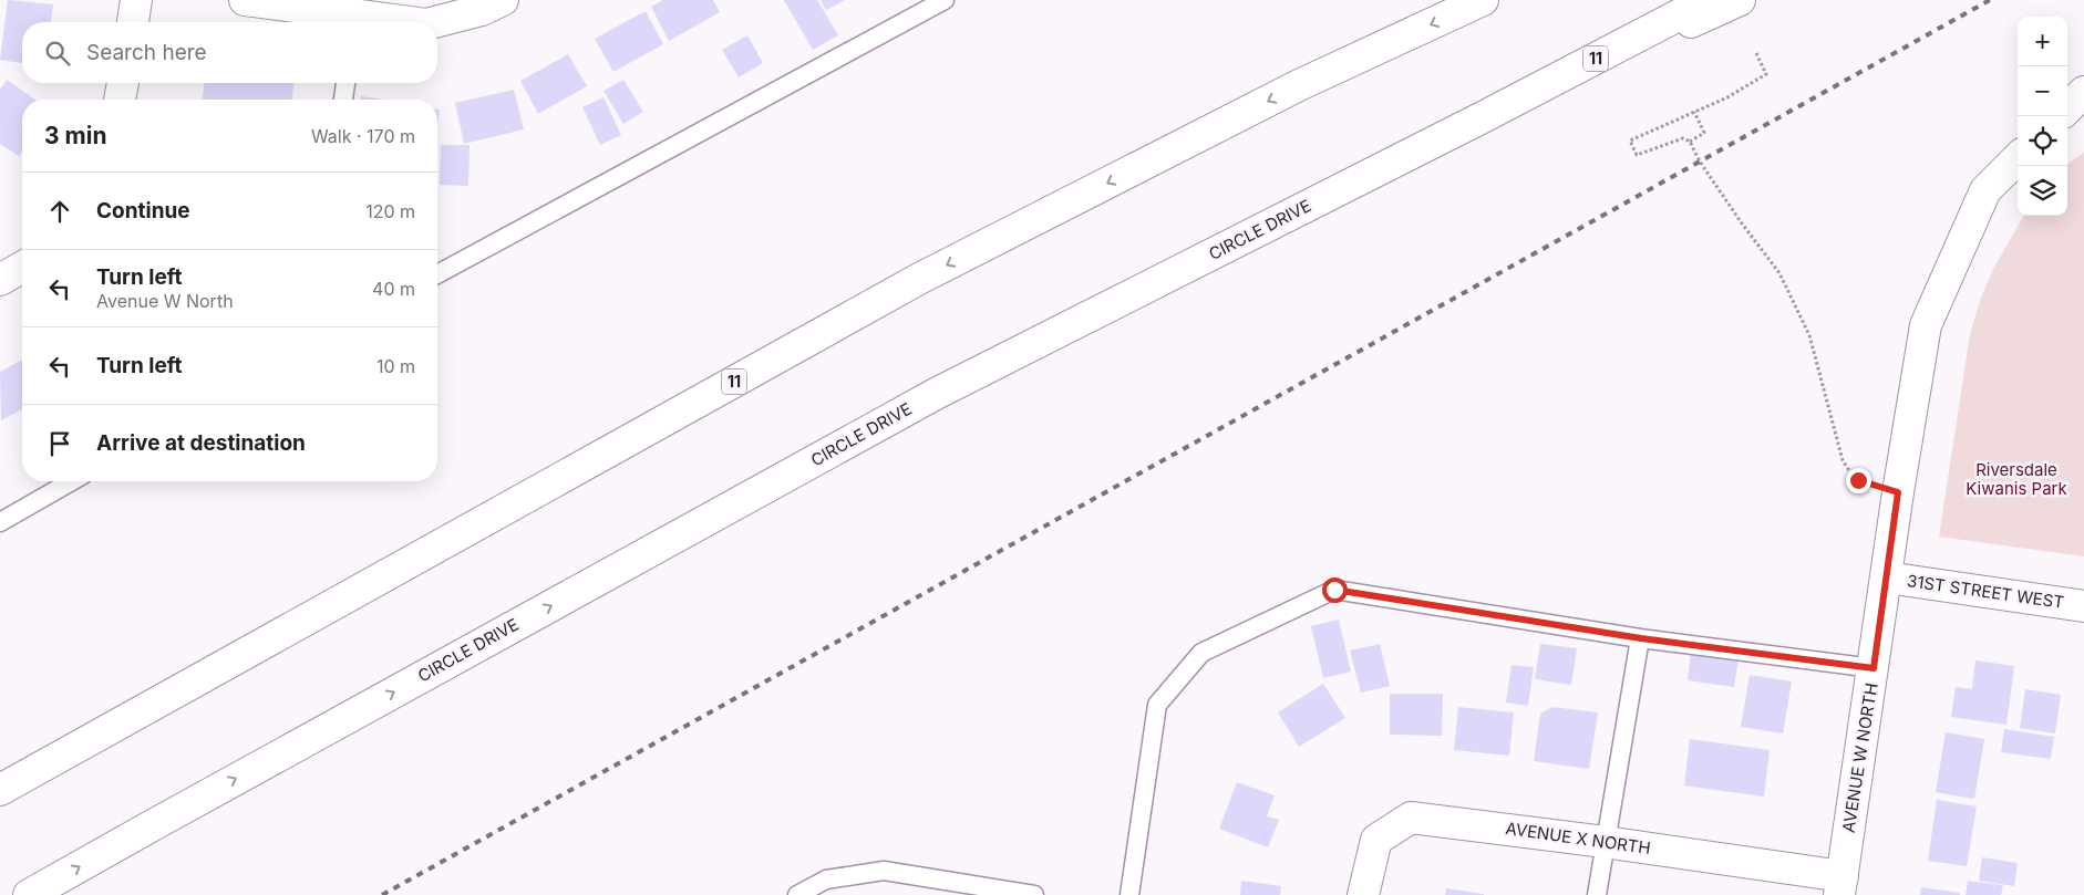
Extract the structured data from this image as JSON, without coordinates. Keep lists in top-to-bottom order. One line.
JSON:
{"streets":{"main road":["11","CIRCLE DRIVE","31ST STREET WEST","AVENUE W NORTH","AVENUE X NORTH"]},"crossings":[["31ST STREET WEST","AVENUE W NORTH"],["AVENUE W NORTH","AVENUE X NORTH"]],"parks":["Riversdale Kiwanis Park"],"page":{"map_buttons":["+","−"],"search":"Search here","heading":["3 min","Walk · 170 m"],"list":[["Continue","120 m"],["Turn left","Avenue W North","40 m"],["Turn left","10 m"],"Arrive at destination"]}}
